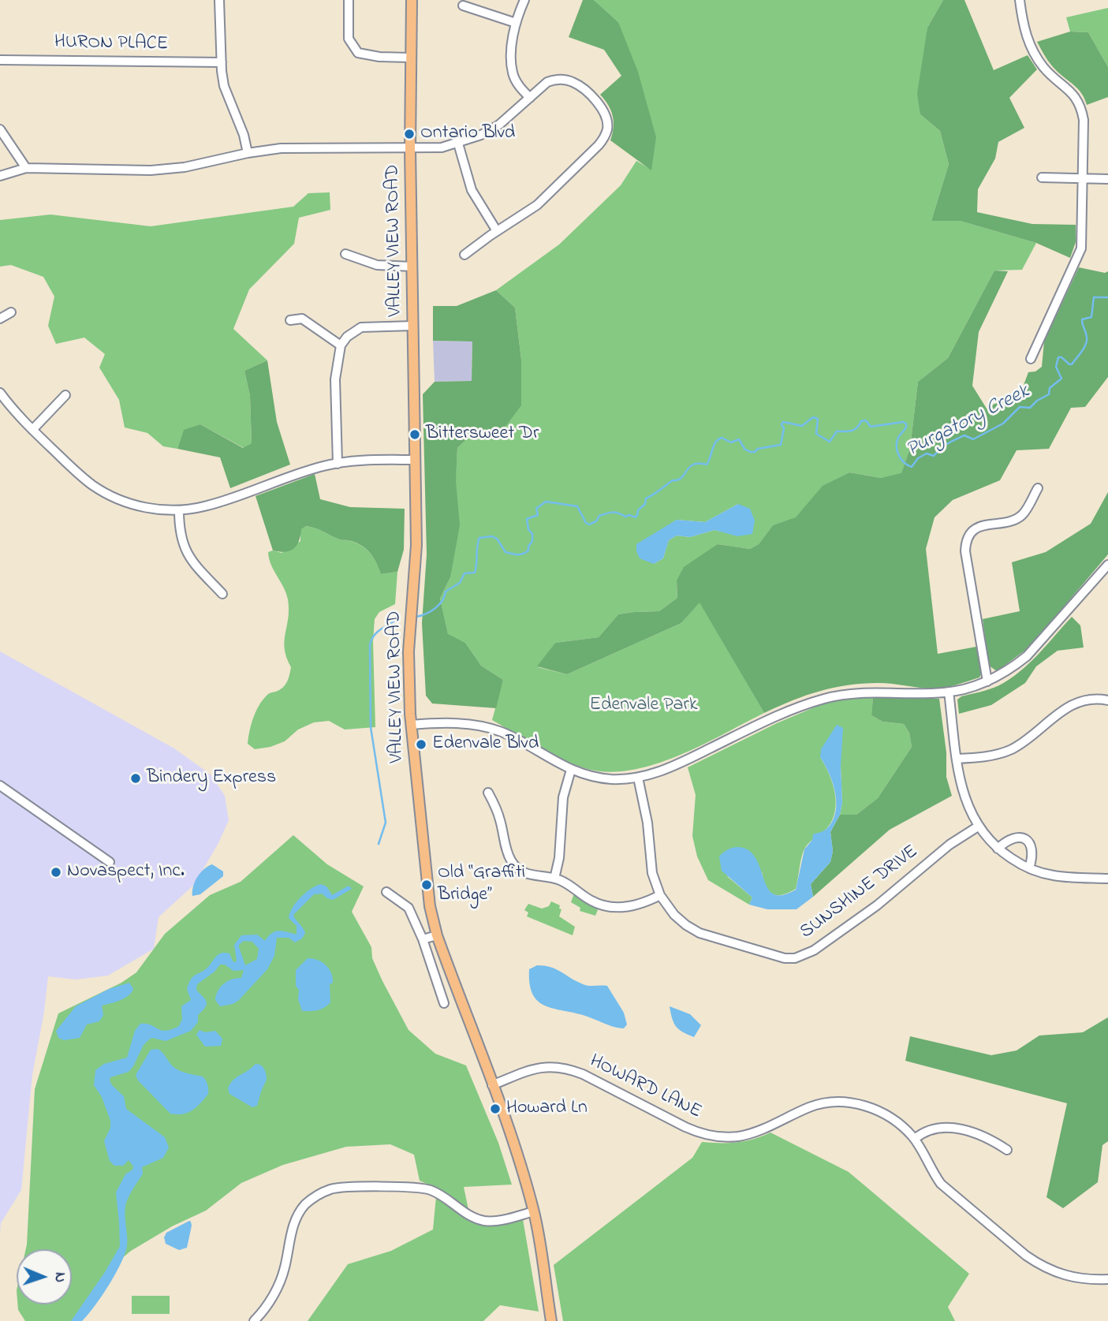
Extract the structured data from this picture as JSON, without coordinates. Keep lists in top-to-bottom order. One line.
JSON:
{"streets":{"main road":["VALLEY VIEW ROAD"],"street":["HURON PLACE","SUNSHINE DRIVE","HOWARD LANE"]},"crossings":[["VALLEY VIEW ROAD","HOWARD LANE"]],"water":["Purgatory Creek"],"parks":["Edenvale Park"],"places":["Ontario Blvd","Bittersweet Dr","Edenvale Blvd","Bindery Express","Novaspect, Inc.","Old “Graffiti Bridge”","Howard Ln"],"north":"right"}
